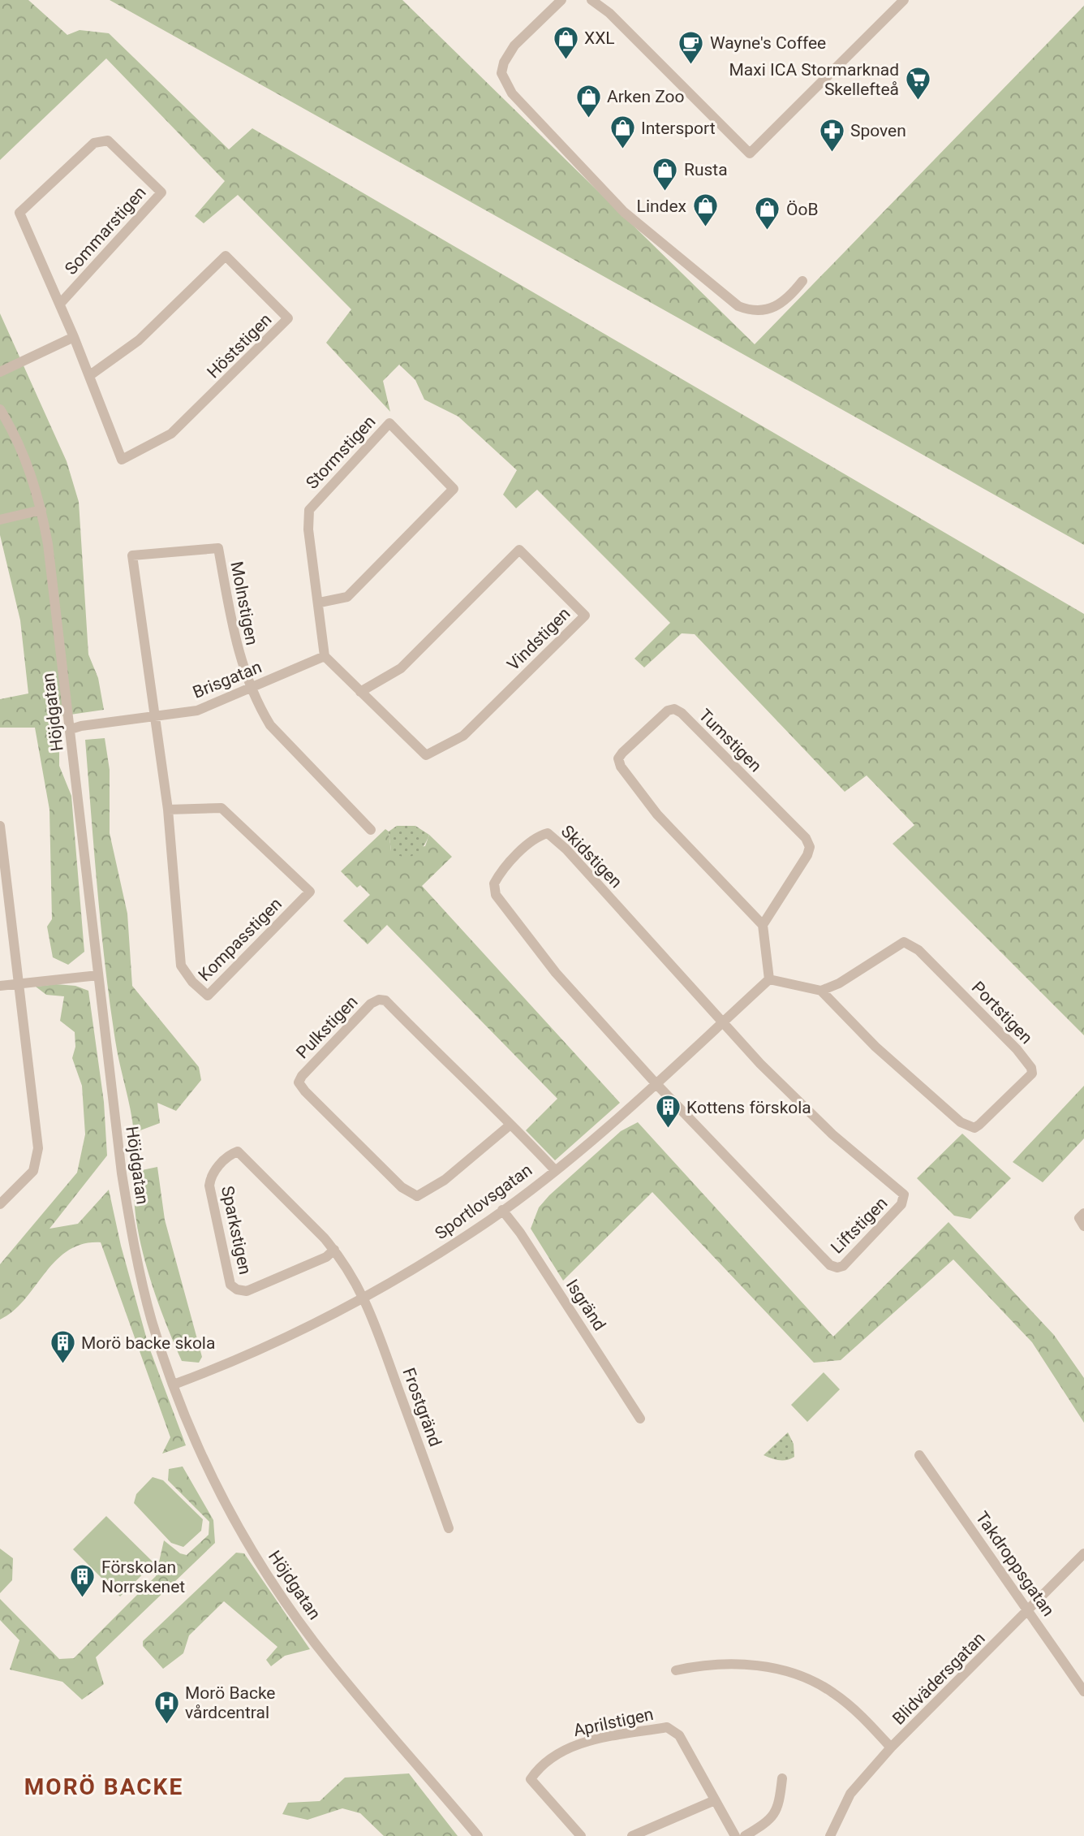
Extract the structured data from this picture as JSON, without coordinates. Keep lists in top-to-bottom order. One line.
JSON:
{"streets":{"street":["Sommarstigen","Höststigen","Stormstigen","Molnstigen","Vindstigen","Brisgatan","Höjdgatan","Tumstigen","Skidstigen","Kompasstigen","Portstigen","Pulkstigen","Sportlovsgatan","Liftstigen","Sparkstigen","Isgränd","Frostgränd","Takdroppsgatan","Blidvädersgatan","Aprilstigen"]},"crossings":[["Sommarstigen","Höststigen"],["Stormstigen","Vindstigen"],["Stormstigen","Brisgatan"],["Molnstigen","Brisgatan"],["Molnstigen","Kompasstigen"],["Vindstigen","Brisgatan"],["Brisgatan","Höjdgatan"],["Brisgatan","Kompasstigen"],["Höjdgatan","Sportlovsgatan"],["Skidstigen","Sportlovsgatan"],["Skidstigen","Liftstigen"],["Pulkstigen","Sportlovsgatan"],["Sportlovsgatan","Liftstigen"],["Sportlovsgatan","Sparkstigen"],["Sportlovsgatan","Isgränd"],["Sportlovsgatan","Frostgränd"],["Sparkstigen","Frostgränd"],["Takdroppsgatan","Blidvädersgatan"]],"districts":["MORÖ BACKE"],"places":{"shop":["XXL","Arken Zoo","Intersport","Rusta","Lindex","ÖoB"],"cafe":["Wayne's Coffee"],"supermarket":["Maxi ICA Stormarknad Skellefteå"],"pharmacy":["Spoven"],"building":["Kottens förskola","Morö backe skola","Förskolan Norrskenet"],"hospital":["Morö Backe vårdcentral"]}}
